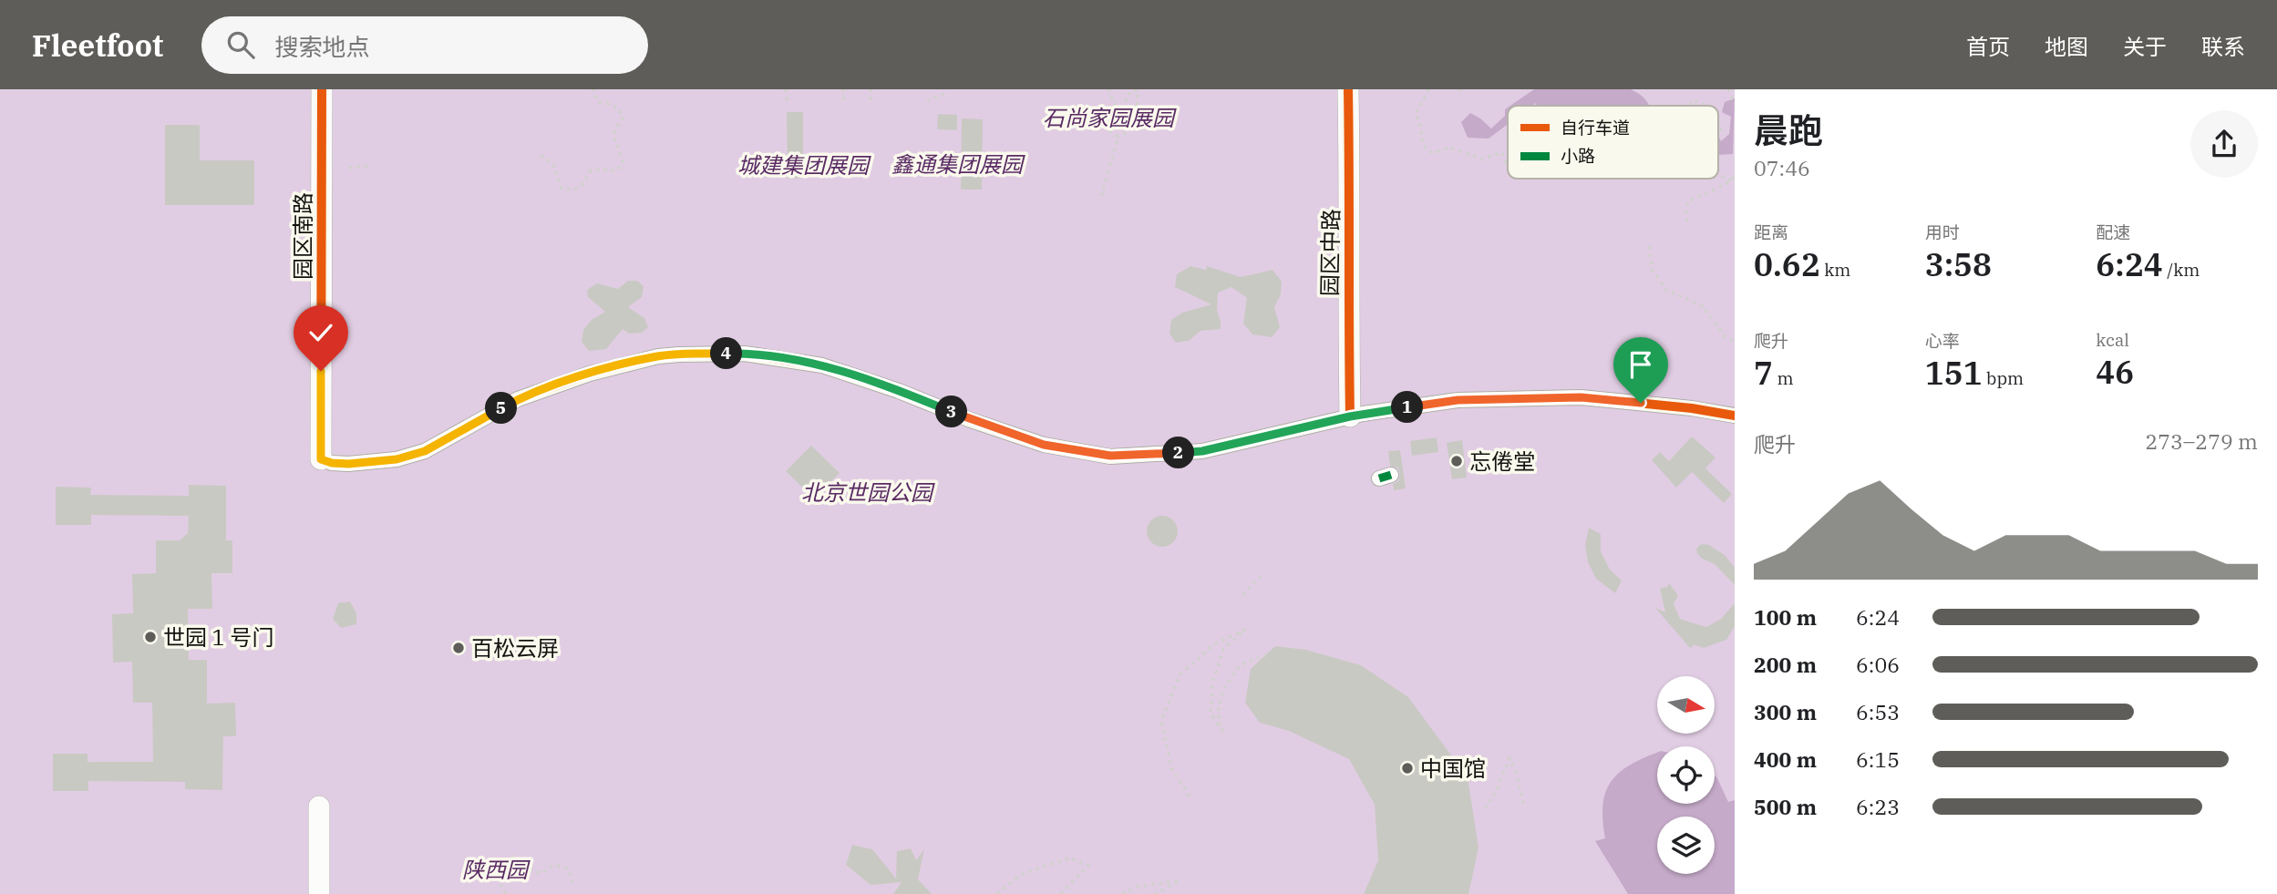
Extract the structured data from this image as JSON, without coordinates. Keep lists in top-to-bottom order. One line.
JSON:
{"streets":{"street":["园区南路","园区中路"]},"parks":["石尚家园展园","鑫通集团展园","城建集团展园","北京世园公园","陕西园"],"places":["忘倦堂","世园 1 号门","百松云屏","中国馆"],"legend":["自行车道","小路"],"north":"right","page":{"header":"Fleetfoot","search":"搜索地点","nav":["首页","地图","关于","联系"],"heading":["晨跑","07:46"],"stats":[["距离","0.62 km"],["用时","3:58"],["配速","6:24 /km"],["爬升","7 m"],["心率","151 bpm"],["kcal","46"]],"pins":["4","1","5","3","2"],"chart":["爬升","273–279 m"],"list":[{"name":"100 m","note":"6:24"},{"name":"200 m","note":"6:06"},{"name":"300 m","note":"6:53"},{"name":"400 m","note":"6:15"},{"name":"500 m","note":"6:23"}]}}
